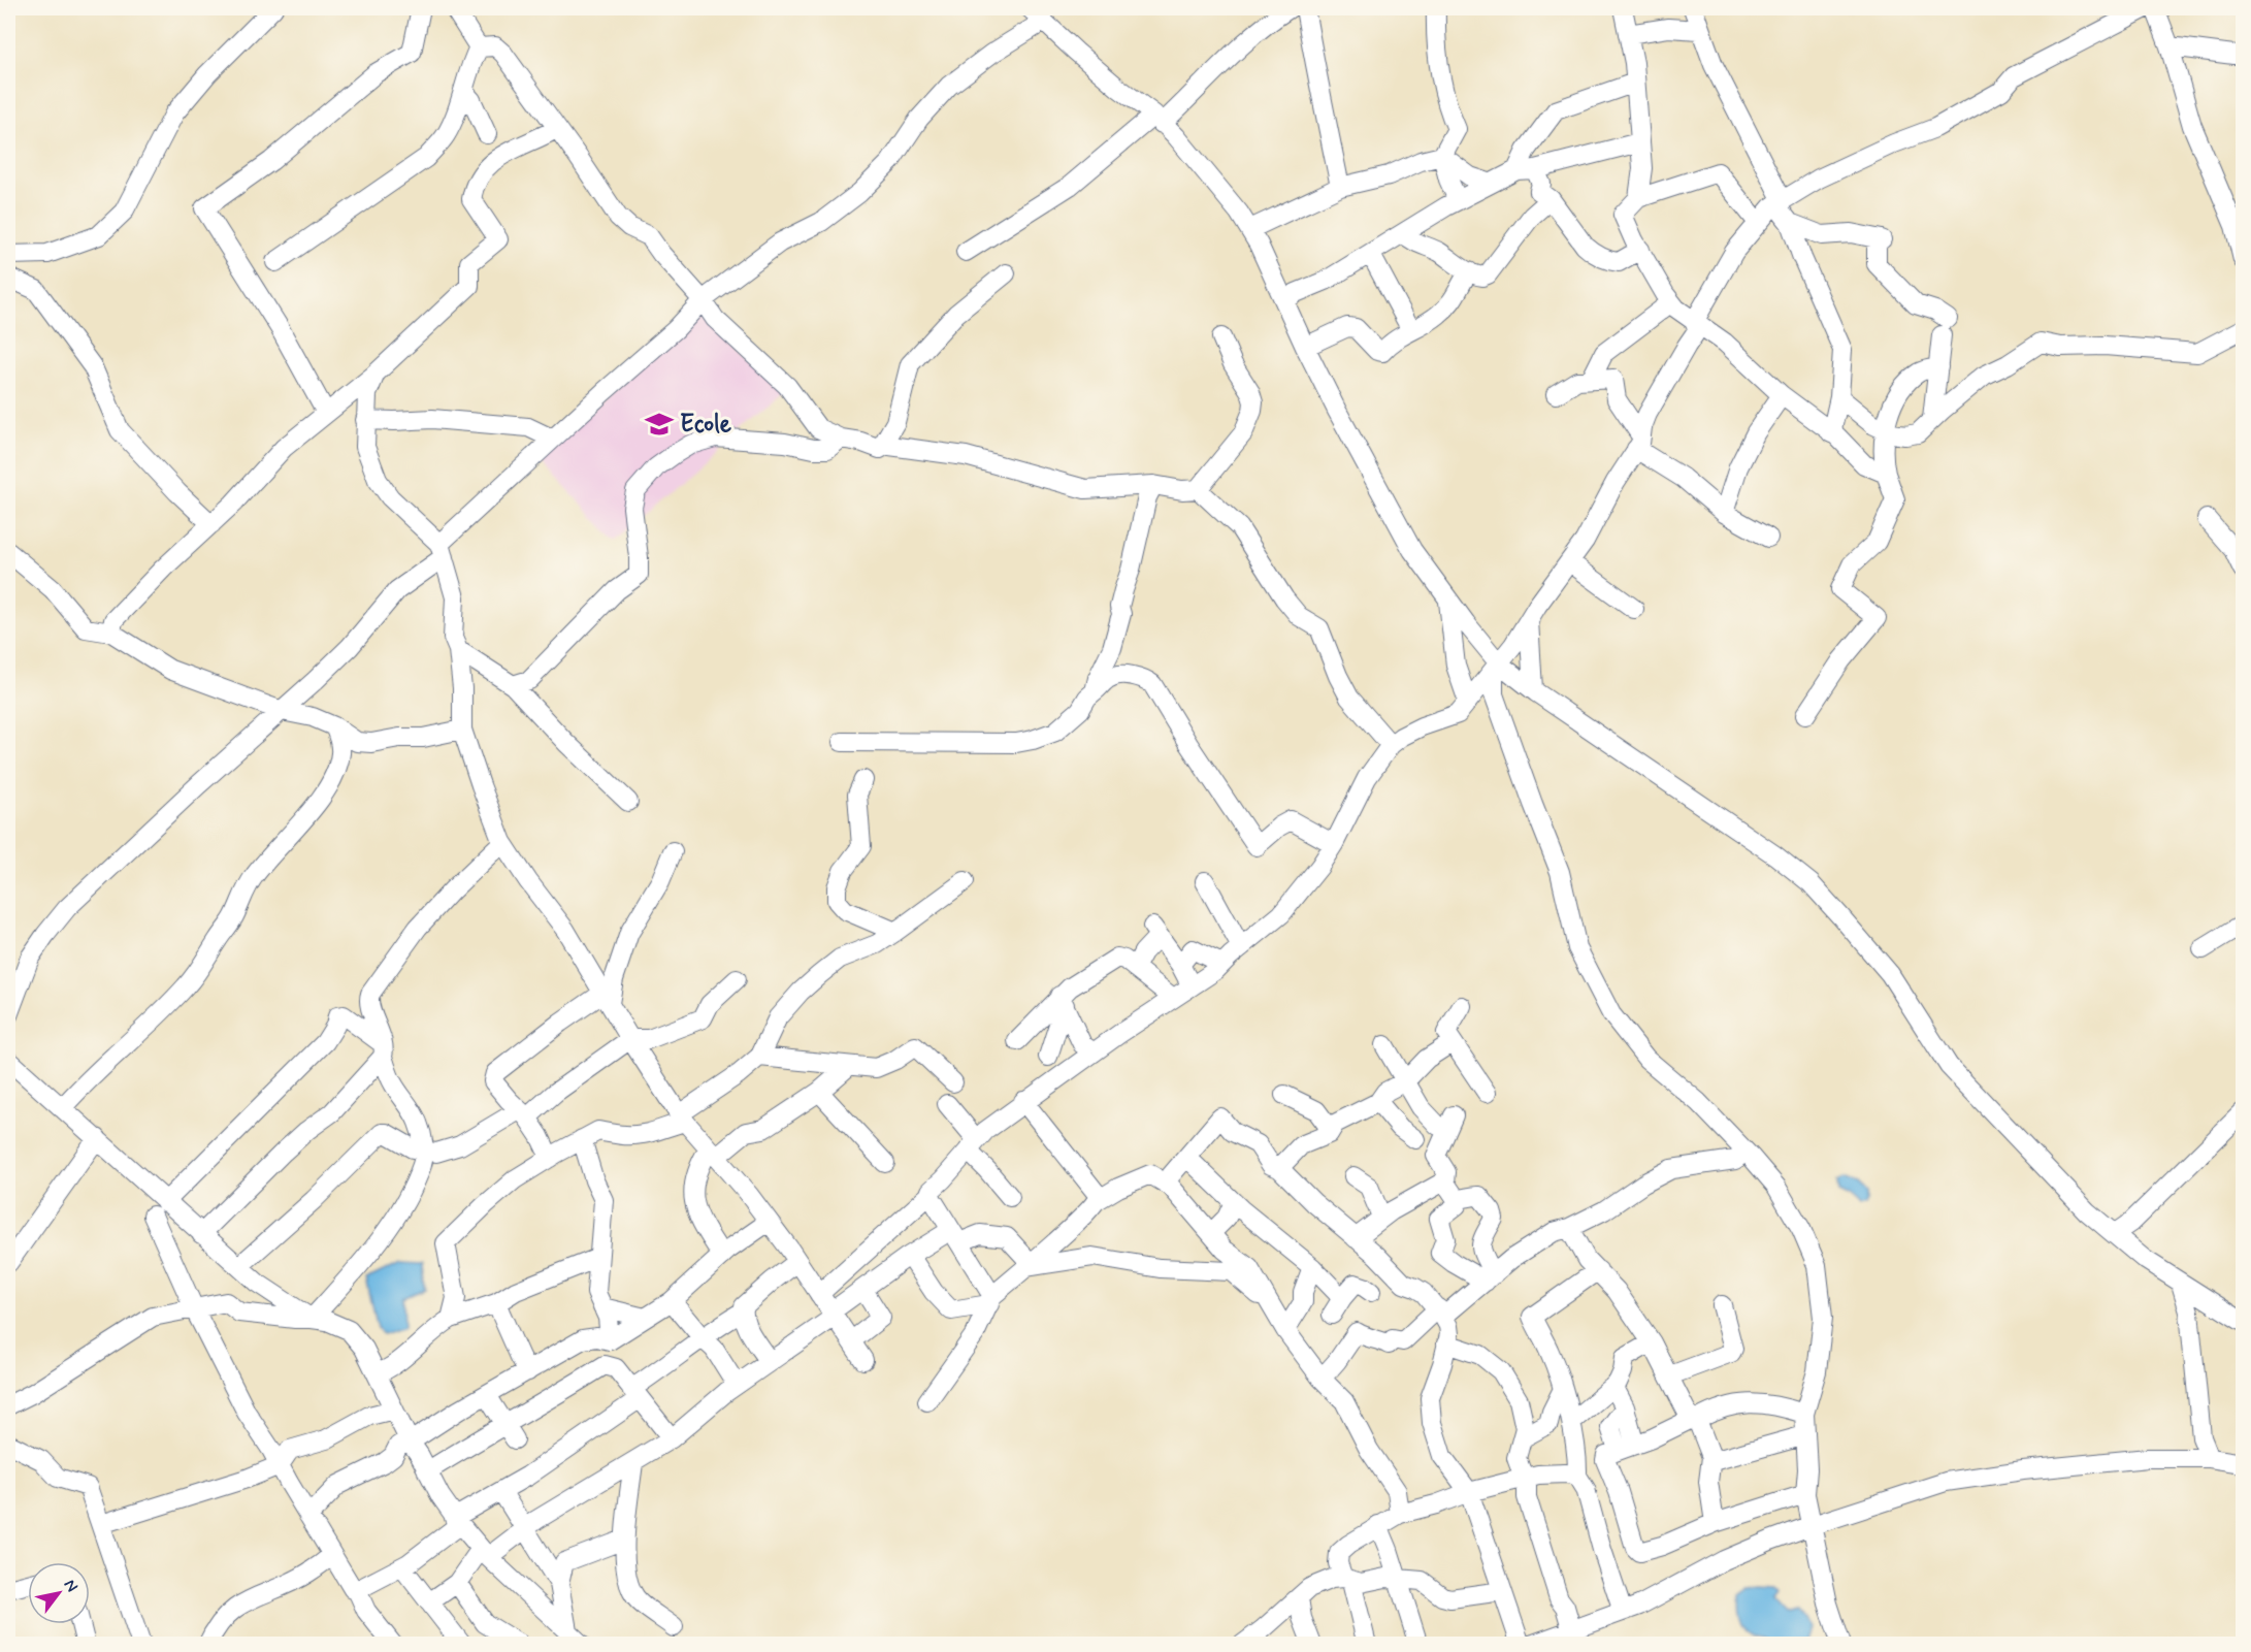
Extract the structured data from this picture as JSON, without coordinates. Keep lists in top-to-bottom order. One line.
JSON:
{"places":{"school or university":["Ecole"]},"north":"top right"}
